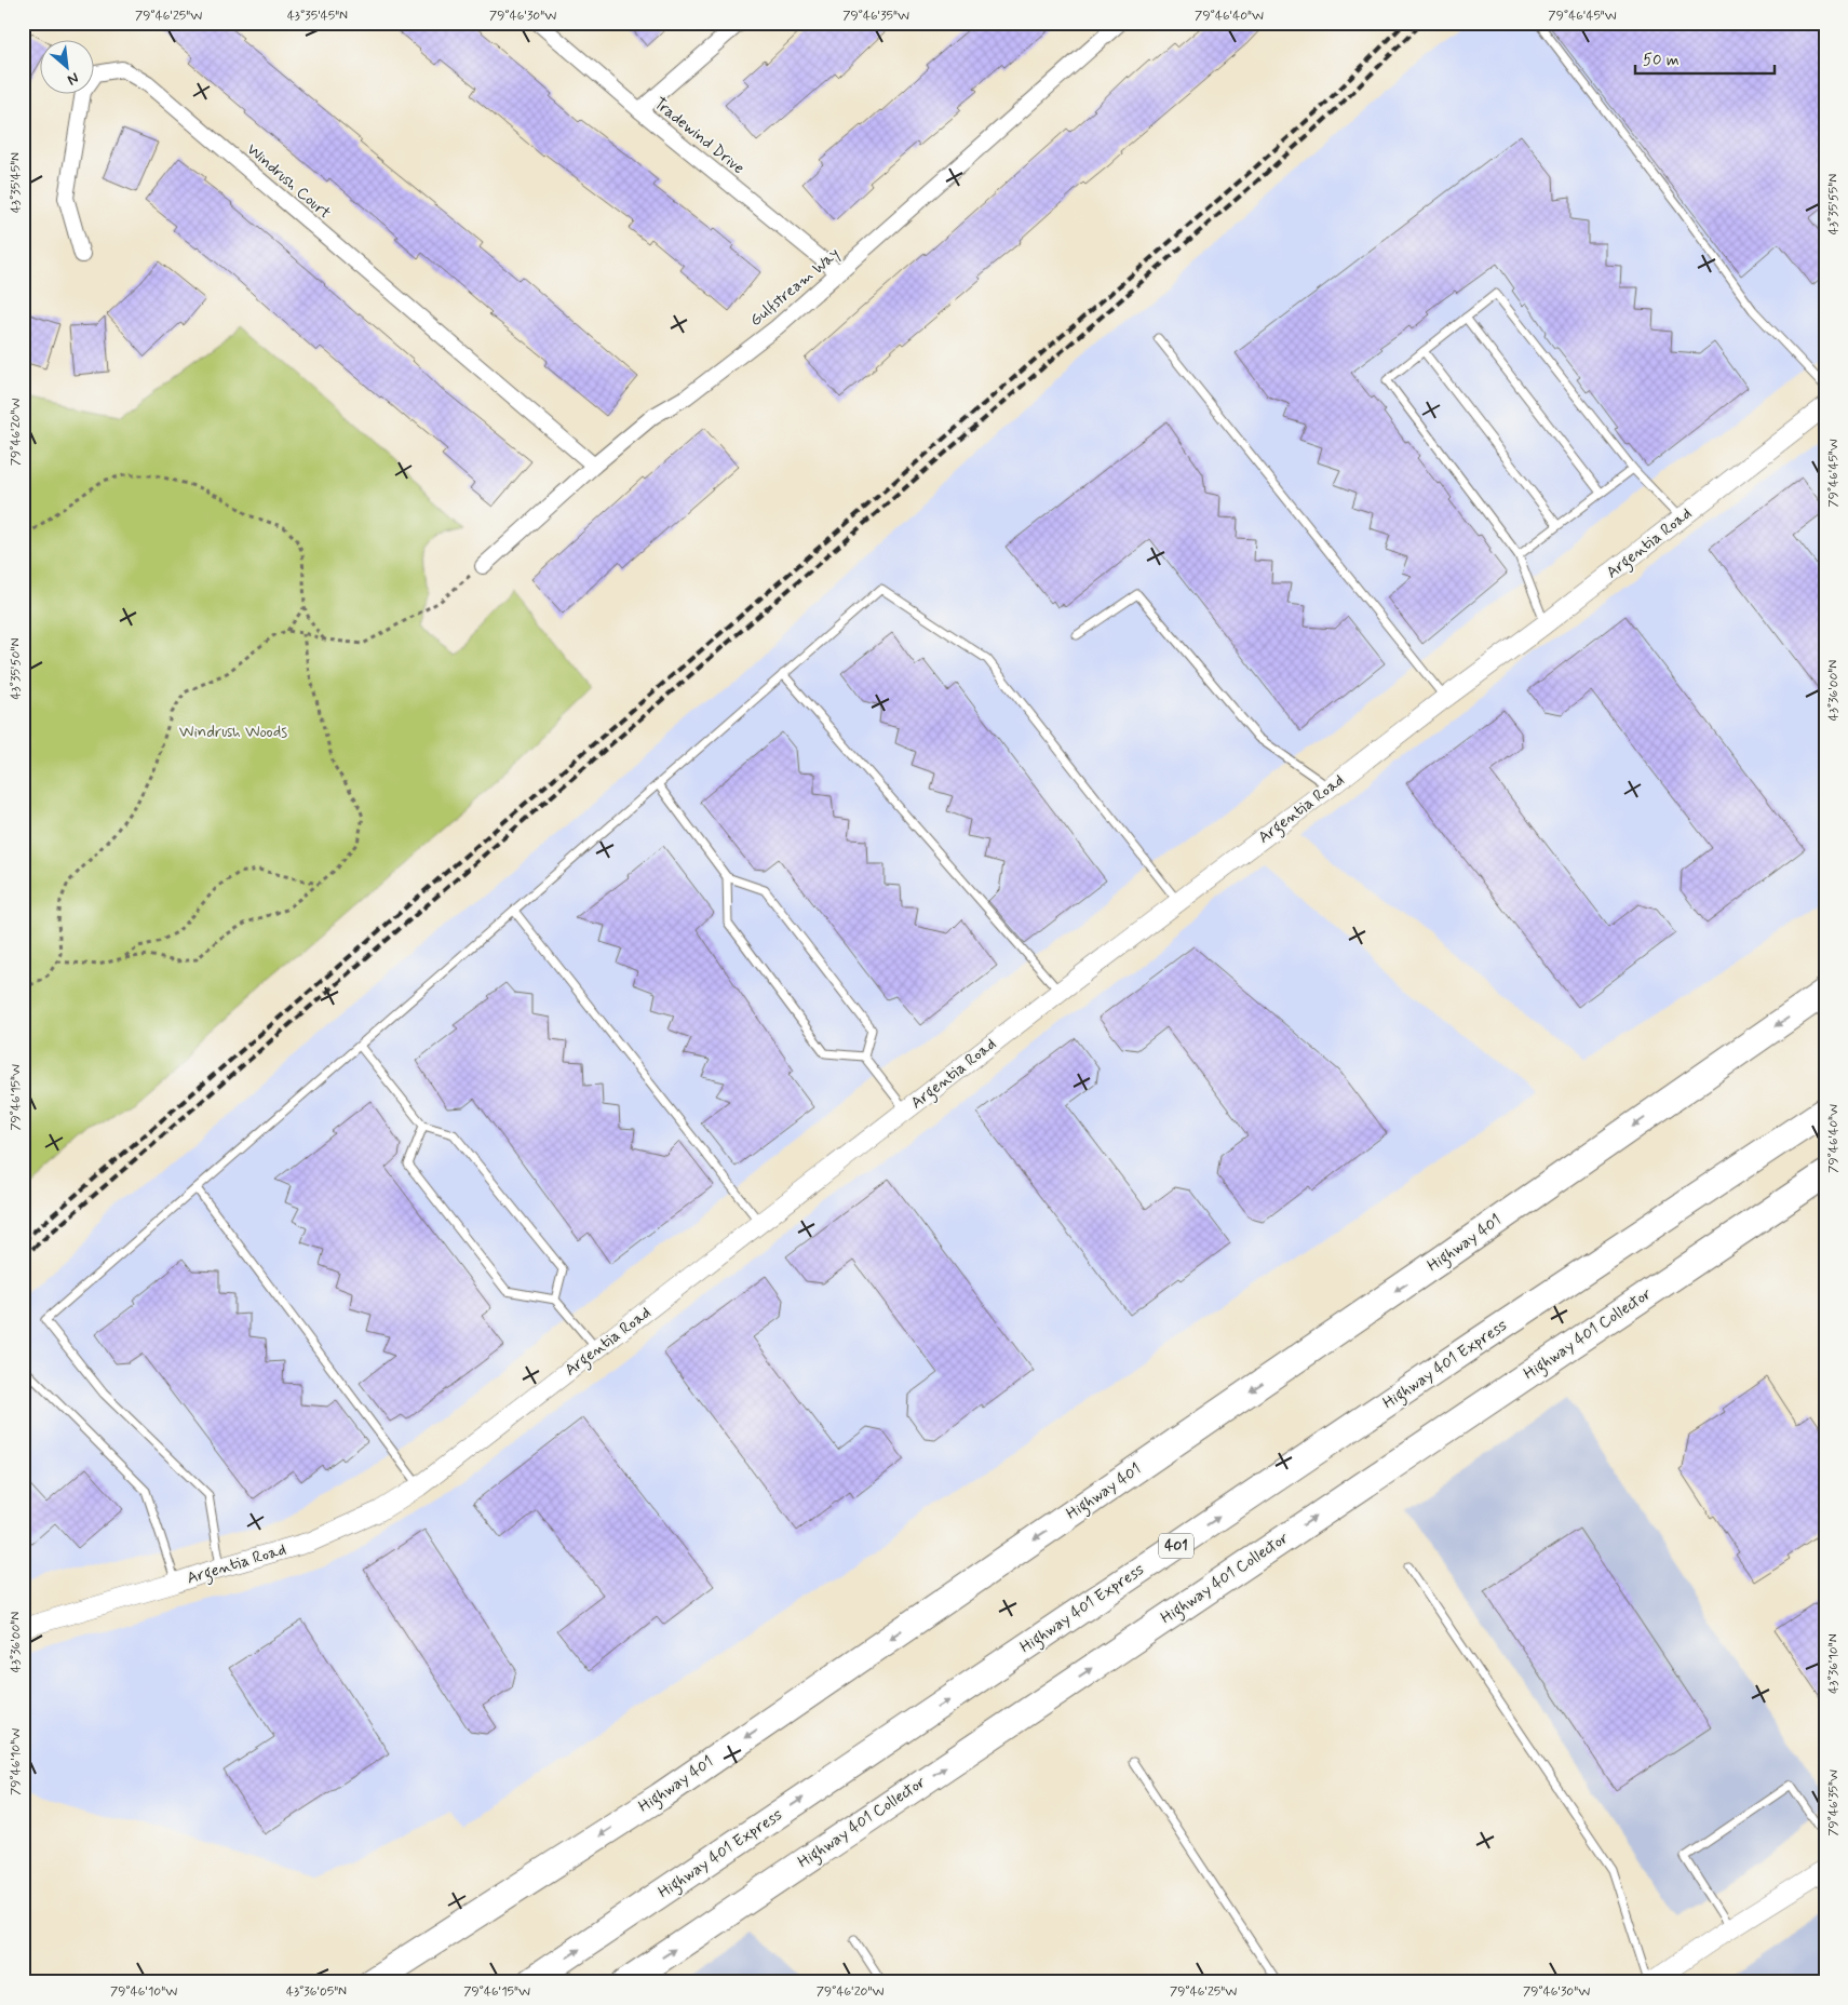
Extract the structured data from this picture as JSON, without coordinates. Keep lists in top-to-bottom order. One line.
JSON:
{"streets":{"highway":["Highway 401","Highway 401 Collector","Highway 401 Express","401"],"street":["Tradewind Drive","Windrush Court","Gulfstream Way","Argentia Road"]},"crossings":[["Tradewind Drive","Gulfstream Way"],["Windrush Court","Gulfstream Way"]],"one_way":["Highway 401","Highway 401 Collector","Highway 401 Express"],"parks":["Windrush Woods"],"scale_bar":"50 m","north":"bottom right","coordinates":["79°46'25\"W","43°35'45\"N","79°46'30\"W","79°46'35\"W","79°46'40\"W","79°46'45\"W","43°35'55\"N","79°46'20\"W","43°35'50\"N","43°36'00\"N","79°46'15\"W","43°36'10\"N","79°46'10\"W","43°36'05\"N"]}
